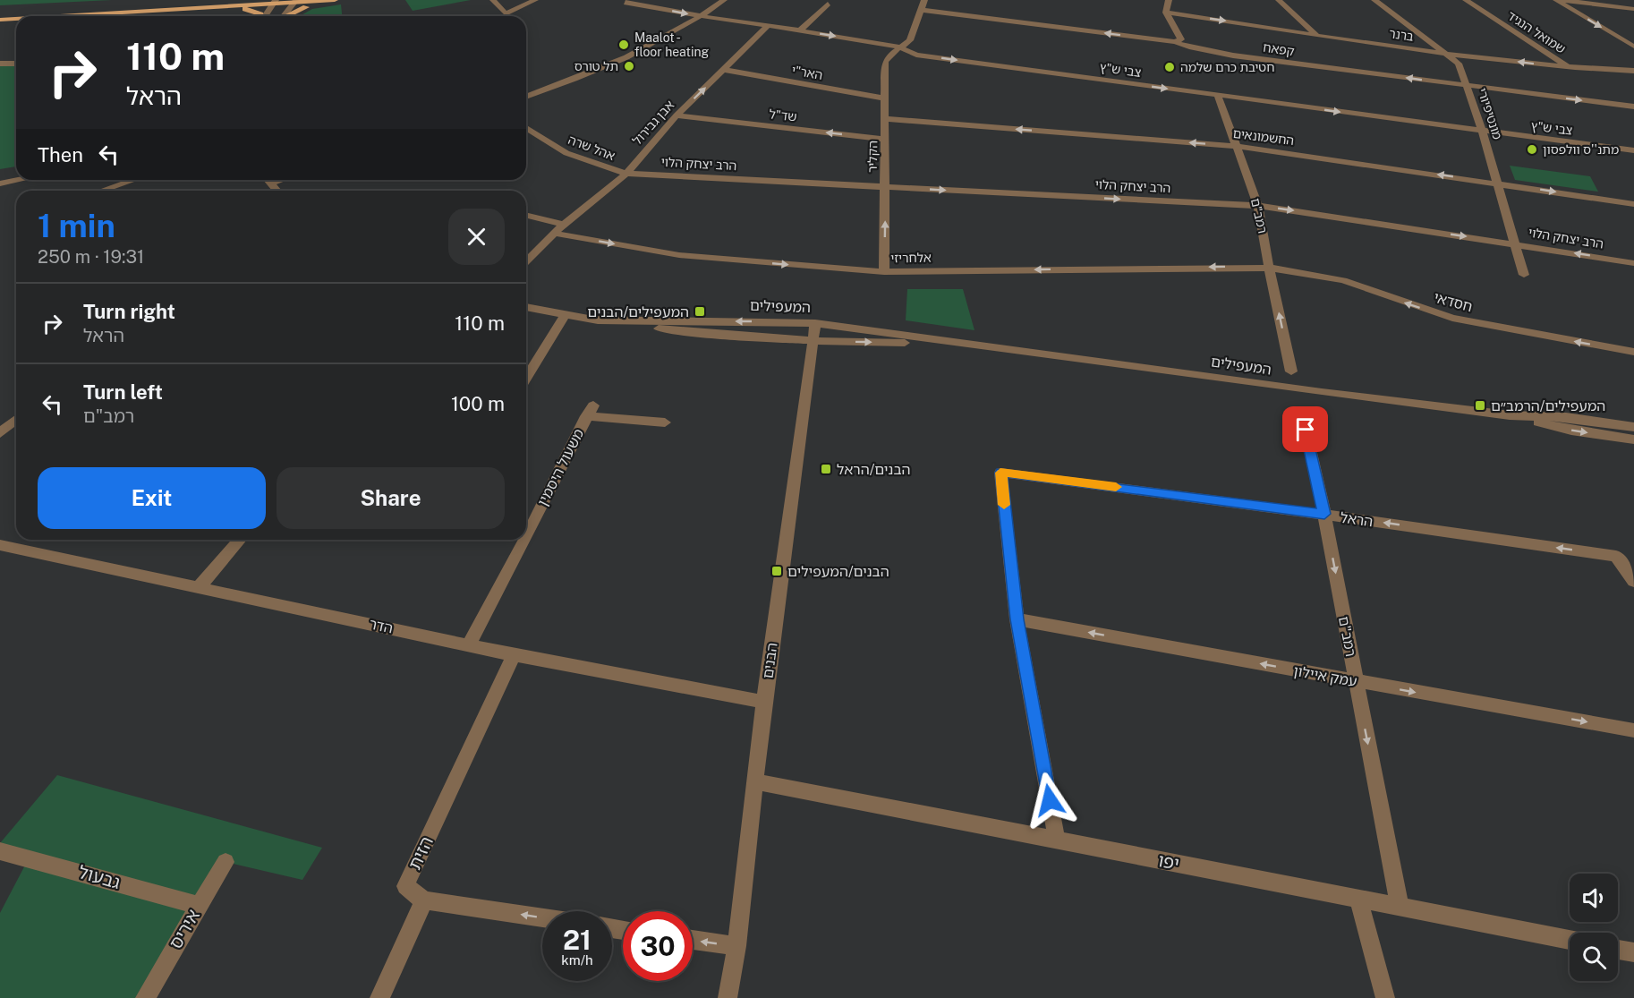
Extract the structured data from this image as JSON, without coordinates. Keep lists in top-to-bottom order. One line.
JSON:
{"streets":{"street":["שמואל הנגיד","ברנר","קפאח","צבי ש\"ץ","האר\"י","מונטיפיורי","שד\"ל","אבן גבירול","החשמונאים","אהל שרה","הקליר","הרב יצחק הלוי","רמב\"ם","אלחריזי","חסדאי","המעפילים","משעול היסמין","הראל","הדר","הבנים","עמק איילון","הזית","יפו","גבעול","איריס"]},"crossings":[["שמואל הנגיד","ברנר"],["ברנר","מונטיפיורי"],["קפאח","מונטיפיורי"],["קפאח","הקליר"],["צבי ש\"ץ","מונטיפיורי"],["צבי ש\"ץ","אבן גבירול"],["צבי ש\"ץ","הקליר"],["צבי ש\"ץ","רמב\"ם"],["האר\"י","אבן גבירול"],["האר\"י","הקליר"],["מונטיפיורי","החשמונאים"],["מונטיפיורי","הרב יצחק הלוי"],["שד\"ל","אבן גבירול"],["שד\"ל","הקליר"],["אבן גבירול","אהל שרה"],["אבן גבירול","הרב יצחק הלוי"],["אבן גבירול","אלחריזי"],["החשמונאים","הקליר"],["החשמונאים","רמב\"ם"],["אהל שרה","הרב יצחק הלוי"],["הקליר","הרב יצחק הלוי"],["הקליר","אלחריזי"],["הרב יצחק הלוי","רמב\"ם"],["רמב\"ם","אלחריזי"],["רמב\"ם","חסדאי"],["רמב\"ם","הראל"],["רמב\"ם","עמק איילון"],["רמב\"ם","יפו"],["אלחריזי","חסדאי"],["המעפילים","הבנים"],["משעול היסמין","הדר"],["הראל","עמק איילון"],["הדר","הבנים"],["הדר","הזית"],["הבנים","יפו"],["גבעול","איריס"]],"one_way":["צבי ש\"ץ","שד\"ל","חסדאי","הראל"],"places":{"other":["Maalot - floor heating","תל טורס","חטיבת כרם שלמה","מתנ''ס וולפסון"],"transit":["המעפילים/הבנים","המעפילים/הרמב״ם","הבנים/הראל","הבנים/המעפילים"]},"page":{"turn":["110 m","הראל"],"then":"Then","heading":["1 min","250 m · 19:31"],"list":[{"name":"Turn right","note":"הראל","value":"110 m"},{"name":"Turn left","note":"רמב\"ם","value":"100 m"}],"buttons":["Exit","Share"],"speed":"21 km/h","limit":"30"}}
